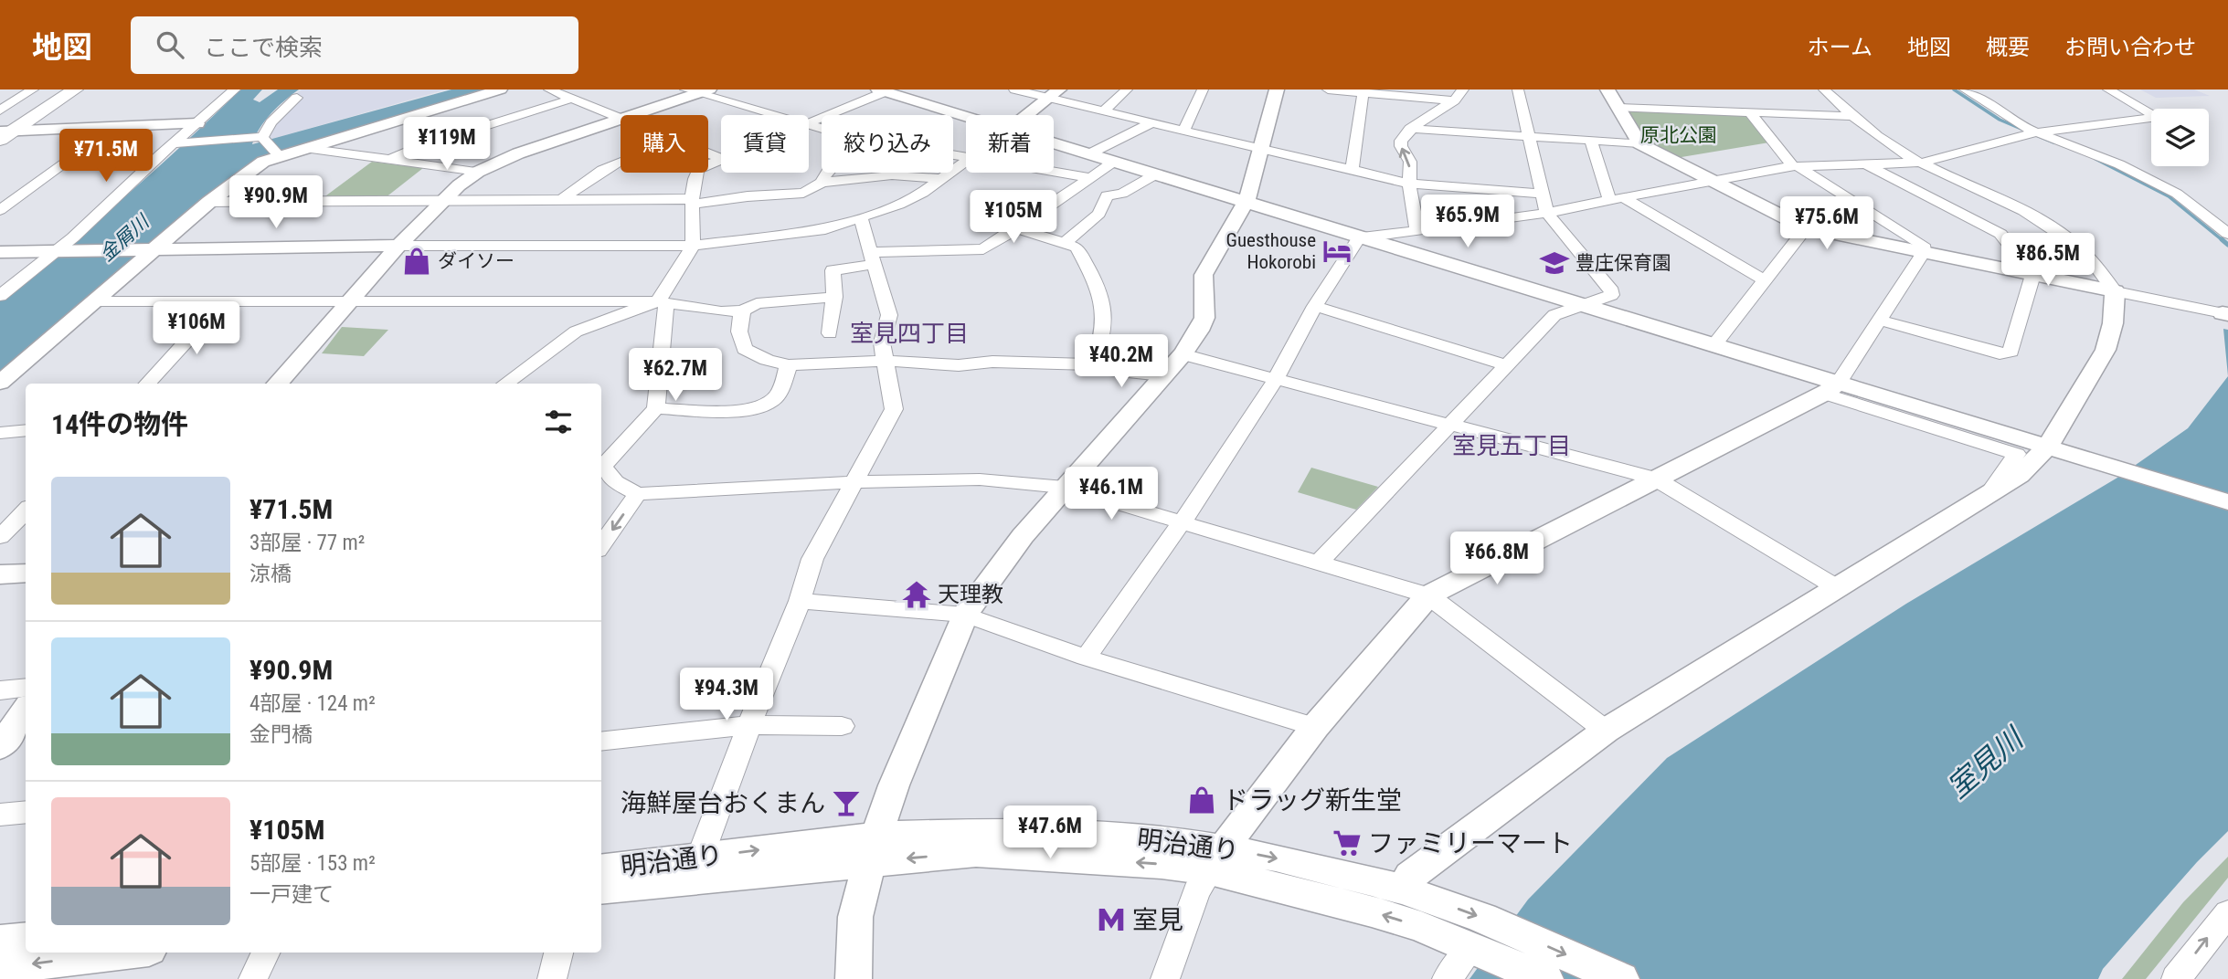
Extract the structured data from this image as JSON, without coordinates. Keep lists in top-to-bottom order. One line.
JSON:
{"streets":{"street":["明治通り"]},"districts":["室見四丁目","室見五丁目"],"water":["金屑川","室見川"],"parks":["原北公園"],"places":{"hotel":["Guesthouse Hokorobi"],"shop":["ダイソー","ドラッグ新生堂"],"school or university":["豊庄保育園"],"temple":["天理教"],"bar":["海鮮屋台おくまん"],"supermarket":["ファミリーマート"],"metro station":["室見"]},"page":{"header":"地図","search":"ここで検索","nav":["ホーム","地図","概要","お問い合わせ"],"chip":["購入","賃貸","絞り込み","新着"],"price":["¥119M","¥71.5M","¥90.9M","¥105M","¥65.9M","¥75.6M","¥86.5M","¥106M","¥40.2M","¥62.7M","¥46.1M","¥66.8M","¥94.3M","¥47.6M"],"heading":"14件の物件","list":[{"name":"¥71.5M","note":"3部屋 · 77 m² · 涼橋"},{"name":"¥90.9M","note":"4部屋 · 124 m² · 金門橋"},{"name":"¥105M","note":"5部屋 · 153 m² · 一戸建て"}]}}
